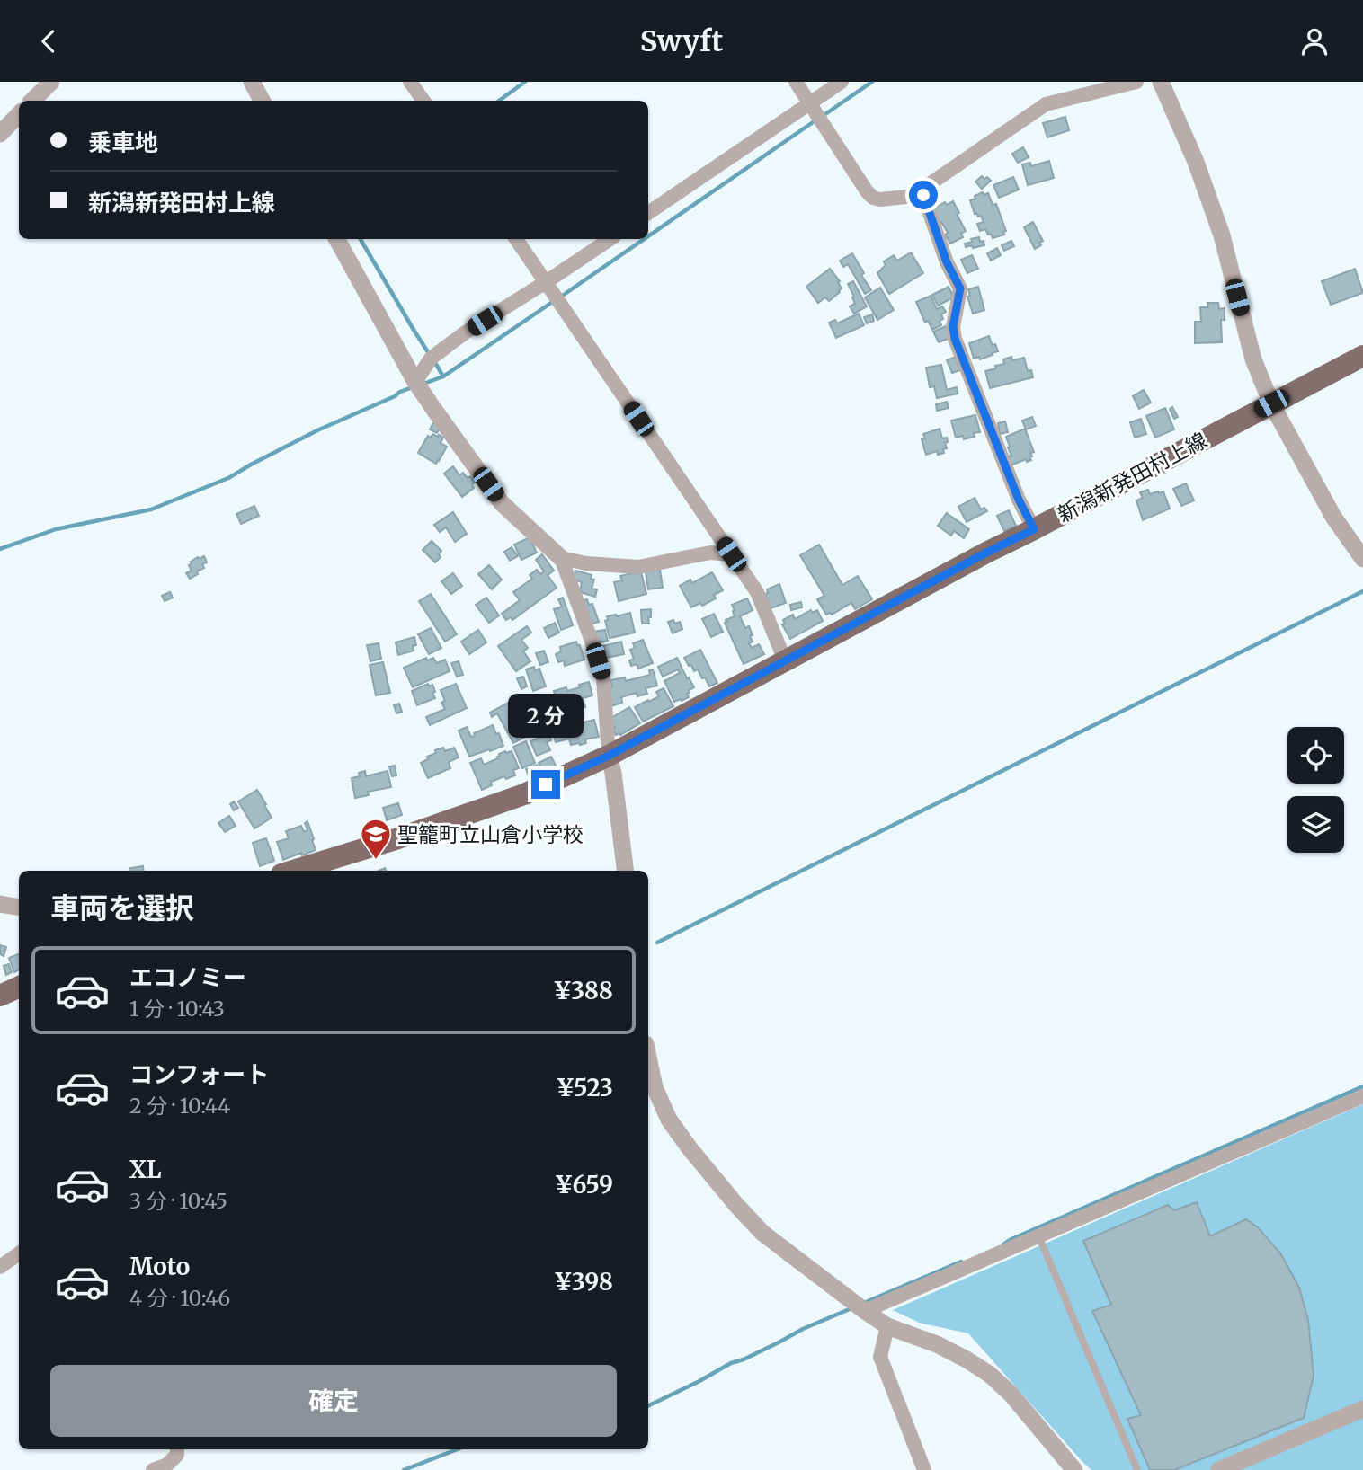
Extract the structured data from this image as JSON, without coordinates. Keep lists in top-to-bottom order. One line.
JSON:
{"streets":{"main road":["新潟新発田村上線"]},"places":{"school or university":["聖籠町立山倉小学校"]},"page":{"header":"Swyft","banner":["乗車地","新潟新発田村上線"],"bubble":"2 分","heading":"車両を選択","list":[{"name":"エコノミー","note":"1 分 · 10:43","value":"¥388"},{"name":"コンフォート","note":"2 分 · 10:44","value":"¥523"},{"name":"XL","note":"3 分 · 10:45","value":"¥659"},{"name":"Moto","note":"4 分 · 10:46","value":"¥398"}],"buttons":"確定"}}
